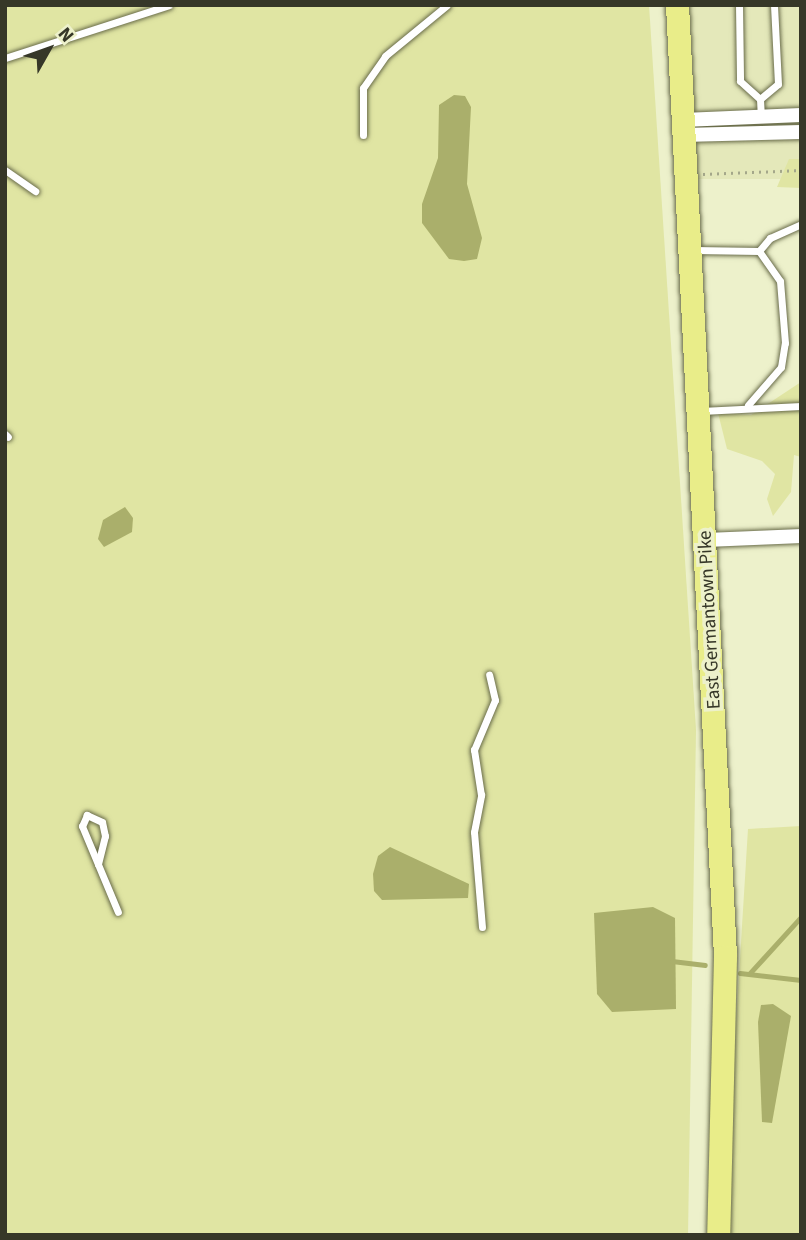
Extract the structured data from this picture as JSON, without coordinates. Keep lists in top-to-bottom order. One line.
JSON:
{"streets":{"main road":["East Germantown Pike"]},"north":"top right"}
